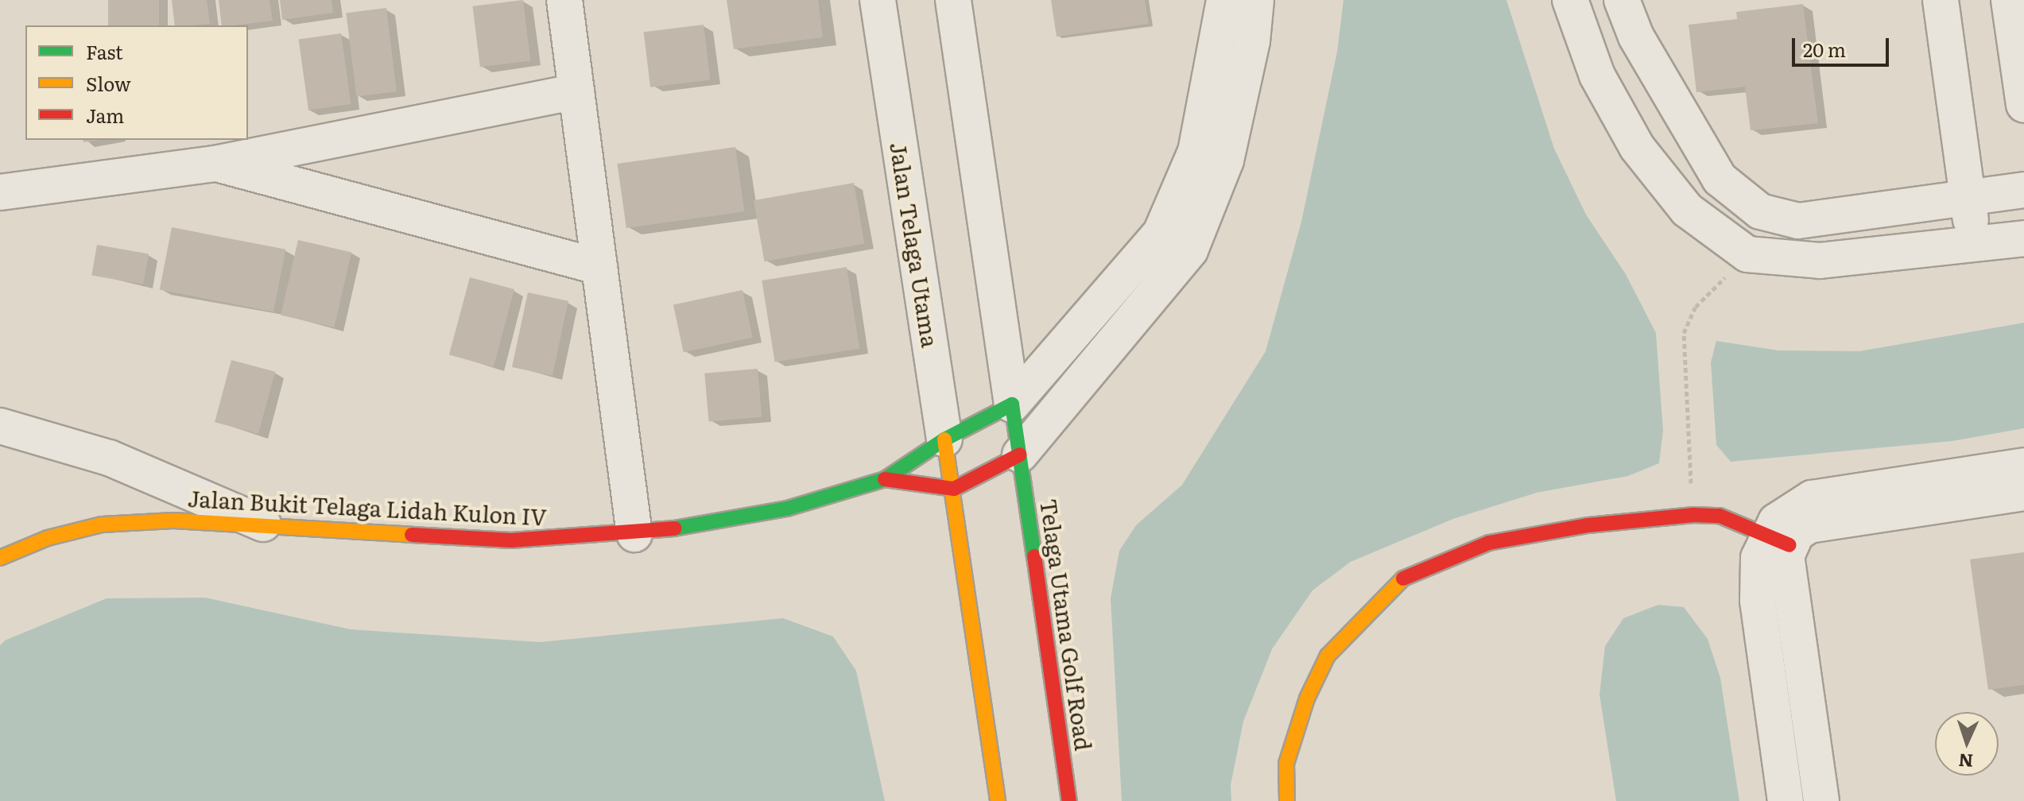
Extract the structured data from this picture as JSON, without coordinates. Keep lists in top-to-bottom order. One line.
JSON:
{"streets":{"main road":["Jalan Telaga Utama","Jalan Bukit Telaga Lidah Kulon IV","Telaga Utama Golf Road"]},"crossings":[["Jalan Telaga Utama","Jalan Bukit Telaga Lidah Kulon IV"]],"legend":["Fast","Slow","Jam"],"scale_bar":"20 m","north":"bottom"}
